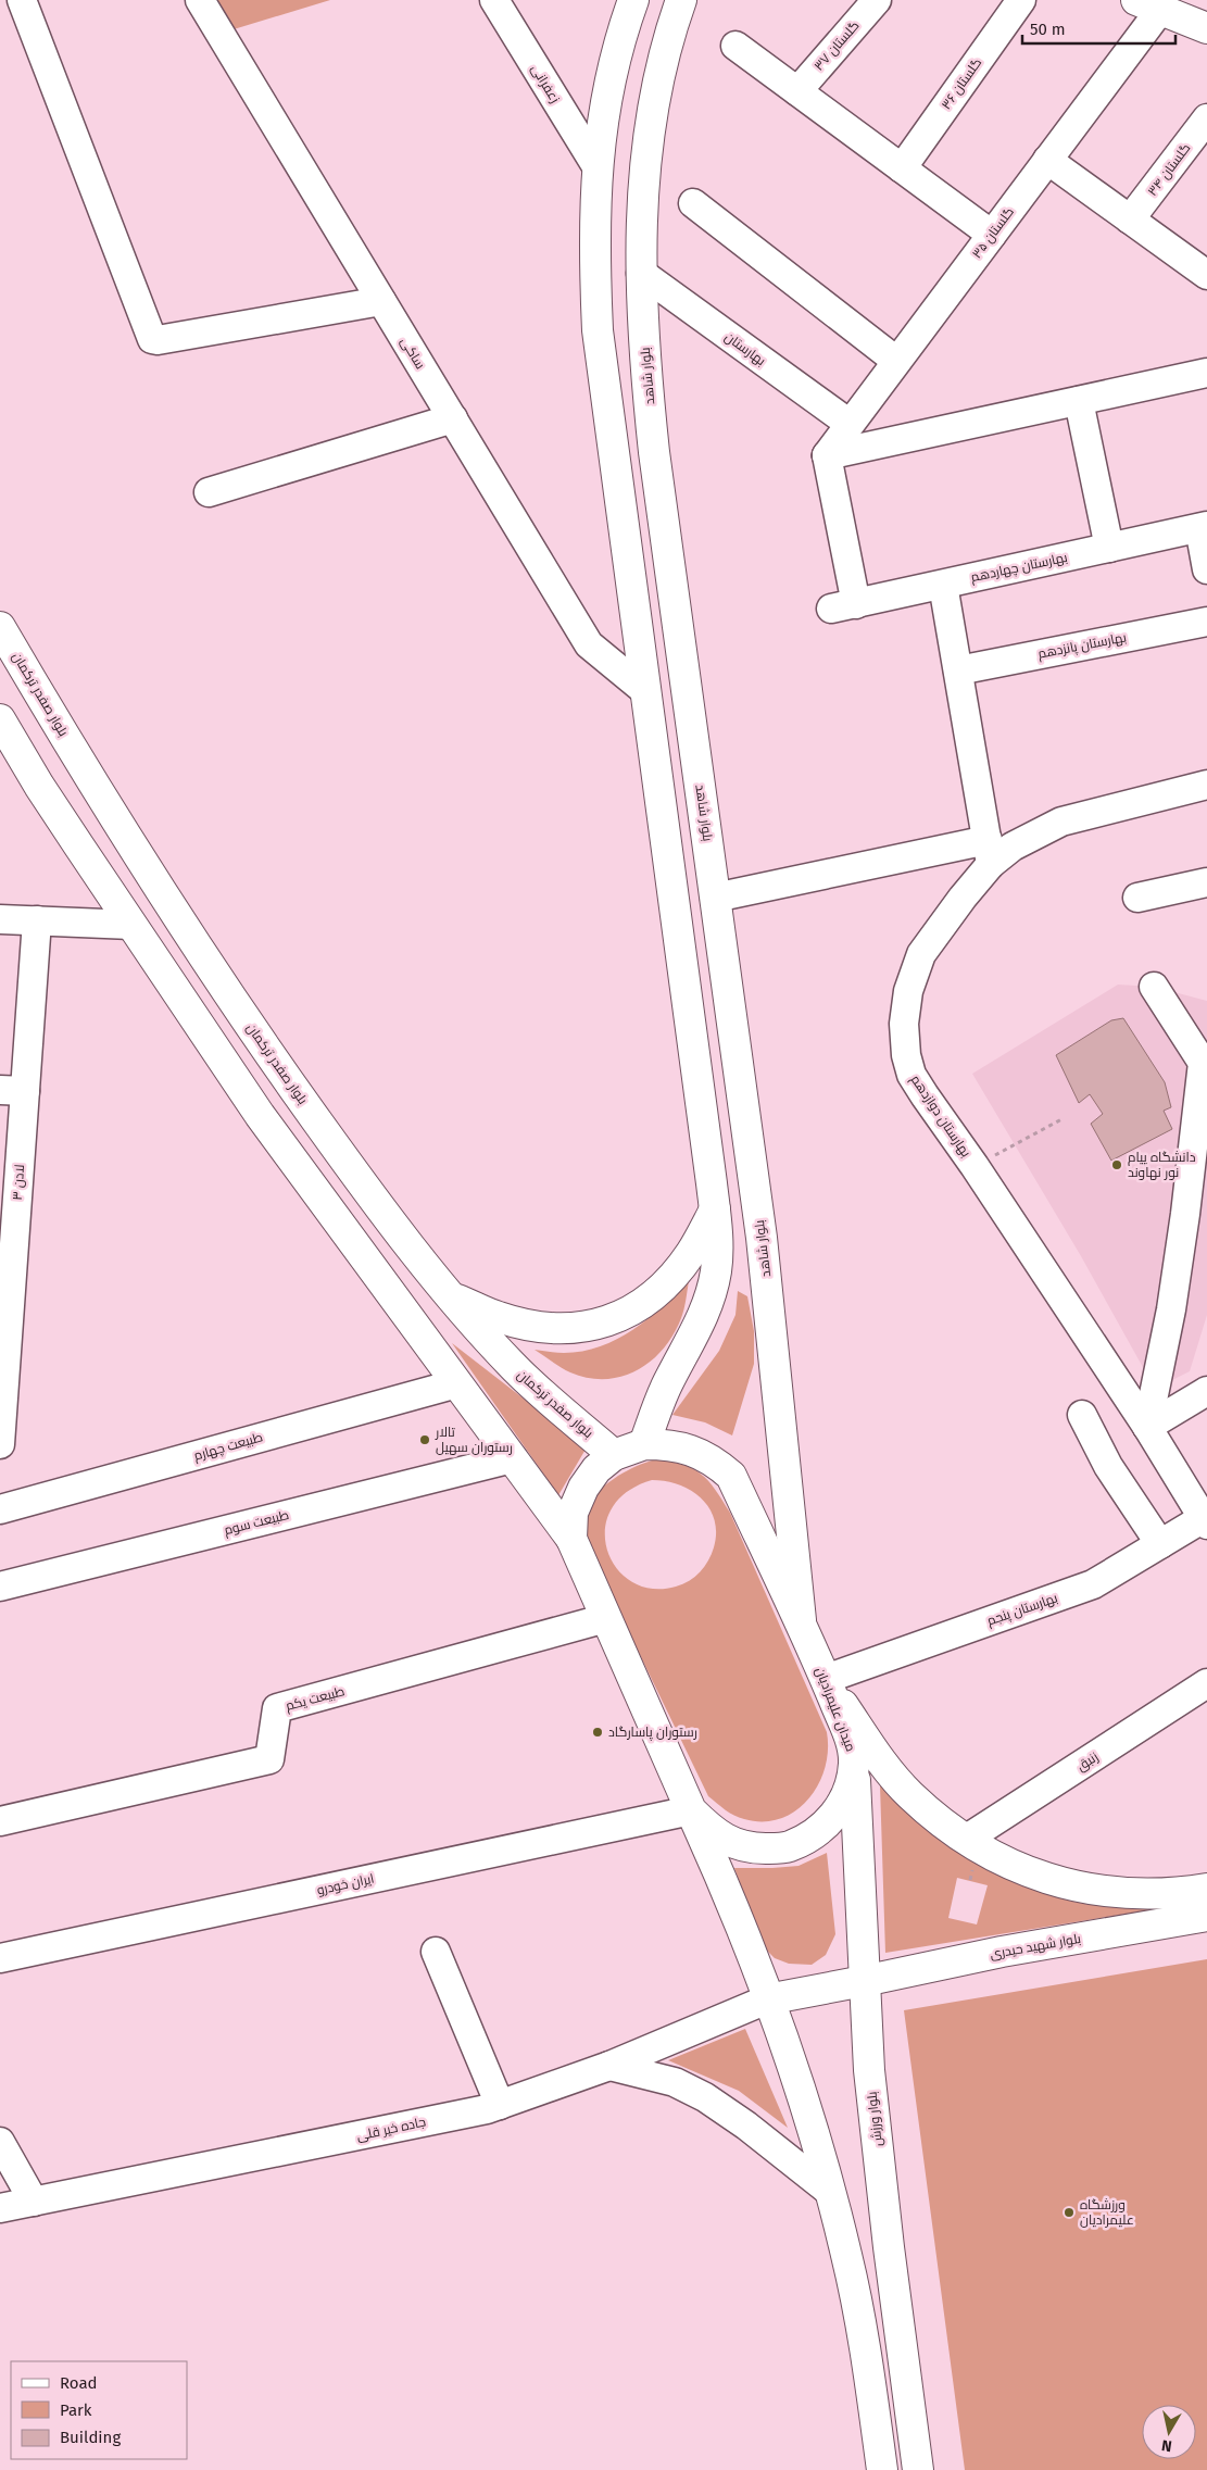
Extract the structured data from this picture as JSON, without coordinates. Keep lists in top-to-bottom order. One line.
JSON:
{"streets":{"main road":["بلوار شاهد","بلوار صفدر ترکمان","میدان علیمرادیان","بلوار شهید حیدری","بلوار ورزش"],"street":["گلستان ۳۷","زعفرانی","گلستان ۳۶","گلستان ۳۴","گلستان ۳۵","بهارستان","ساکی","بهارستان چهاردهم","بهارستان پانزدهم","بهارستان دوازدهم","لادن ۳","طبیعت چهارم","طبیعت سوم","بهارستان پنجم","طبیعت یکم","زنبق","ایران خودرو","جاده خیر قلی"]},"crossings":[["گلستان ۳۵","بهارستان"],["گلستان ۳۵","بهارستان چهاردهم"],["بهارستان","بلوار شاهد"],["بلوار شاهد","میدان علیمرادیان"],["بلوار صفدر ترکمان","میدان علیمرادیان"],["بهارستان دوازدهم","بهارستان پنجم"],["بهارستان پنجم","میدان علیمرادیان"],["طبیعت یکم","میدان علیمرادیان"],["میدان علیمرادیان","ایران خودرو"],["میدان علیمرادیان","بلوار ورزش"],["بلوار شهید حیدری","بلوار ورزش"],["بلوار شهید حیدری","جاده خیر قلی"]],"places":["دانشگاه پیام نور نهاوند","تالار رستوران سهیل","رستوران پاسارگاد","ورزشگاه علیمرادیان"],"legend":["Road","Park","Building"],"scale_bar":"50 m","north":"bottom"}
